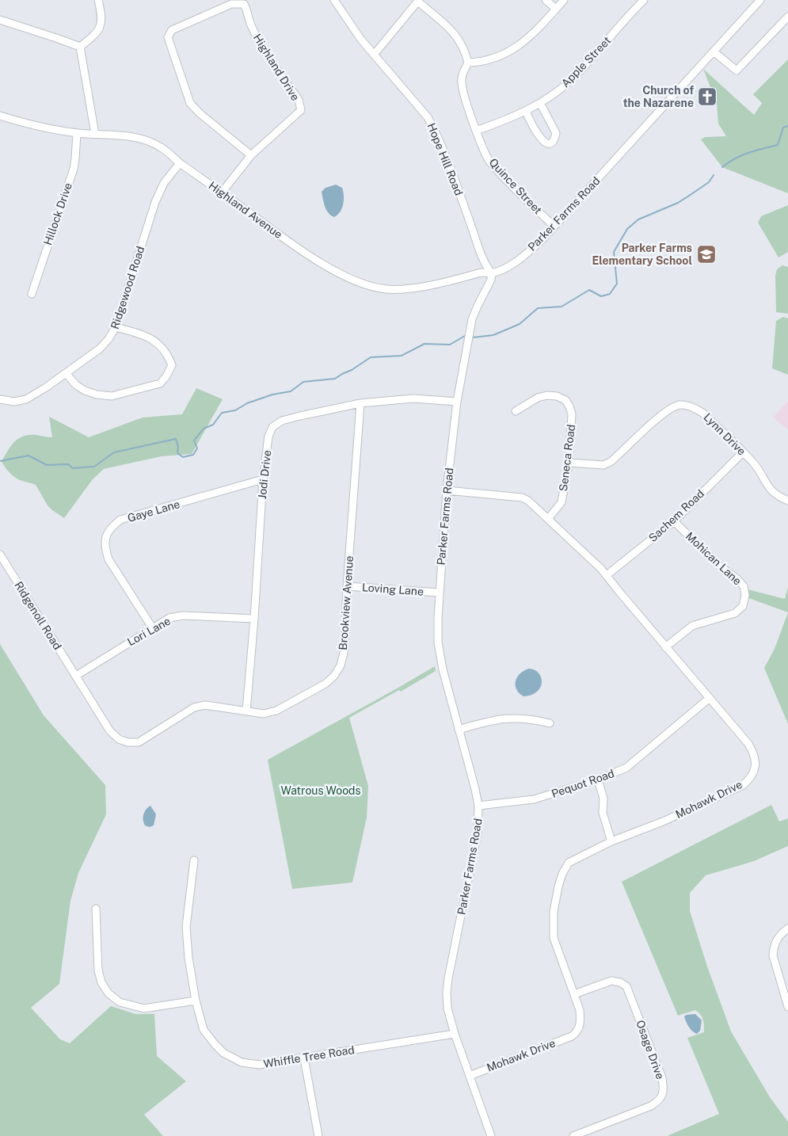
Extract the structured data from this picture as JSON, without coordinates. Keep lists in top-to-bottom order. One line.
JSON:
{"streets":{"street":["Apple Street","Highland Drive","Hope Hill Road","Quince Street","Highland Avenue","Hillock Drive","Parker Farms Road","Ridgewood Road","Lynn Drive","Seneca Road","Jodi Drive","Gaye Lane","Sachem Road","Mohican Lane","Loving Lane","Brookview Avenue","Ridgenoll Road","Lori Lane","Pequot Road","Mohawk Drive","Osage Drive","Whiffle Tree Road"]},"crossings":[["Apple Street","Quince Street"],["Highland Drive","Highland Avenue"],["Hope Hill Road","Highland Avenue"],["Hope Hill Road","Parker Farms Road"],["Quince Street","Parker Farms Road"],["Highland Avenue","Hillock Drive"],["Highland Avenue","Parker Farms Road"],["Highland Avenue","Ridgewood Road"],["Parker Farms Road","Jodi Drive"],["Parker Farms Road","Loving Lane"],["Parker Farms Road","Pequot Road"],["Parker Farms Road","Mohawk Drive"],["Parker Farms Road","Whiffle Tree Road"],["Lynn Drive","Seneca Road"],["Lynn Drive","Sachem Road"],["Seneca Road","Mohawk Drive"],["Jodi Drive","Gaye Lane"],["Jodi Drive","Brookview Avenue"],["Jodi Drive","Lori Lane"],["Gaye Lane","Lori Lane"],["Sachem Road","Mohican Lane"],["Sachem Road","Mohawk Drive"],["Mohican Lane","Mohawk Drive"],["Loving Lane","Brookview Avenue"],["Brookview Avenue","Ridgenoll Road"],["Brookview Avenue","Lori Lane"],["Ridgenoll Road","Lori Lane"],["Pequot Road","Mohawk Drive"],["Mohawk Drive","Osage Drive"]],"parks":["Watrous Woods"],"places":{"church":["Church of the Nazarene"],"school or university":["Parker Farms Elementary School"]}}
